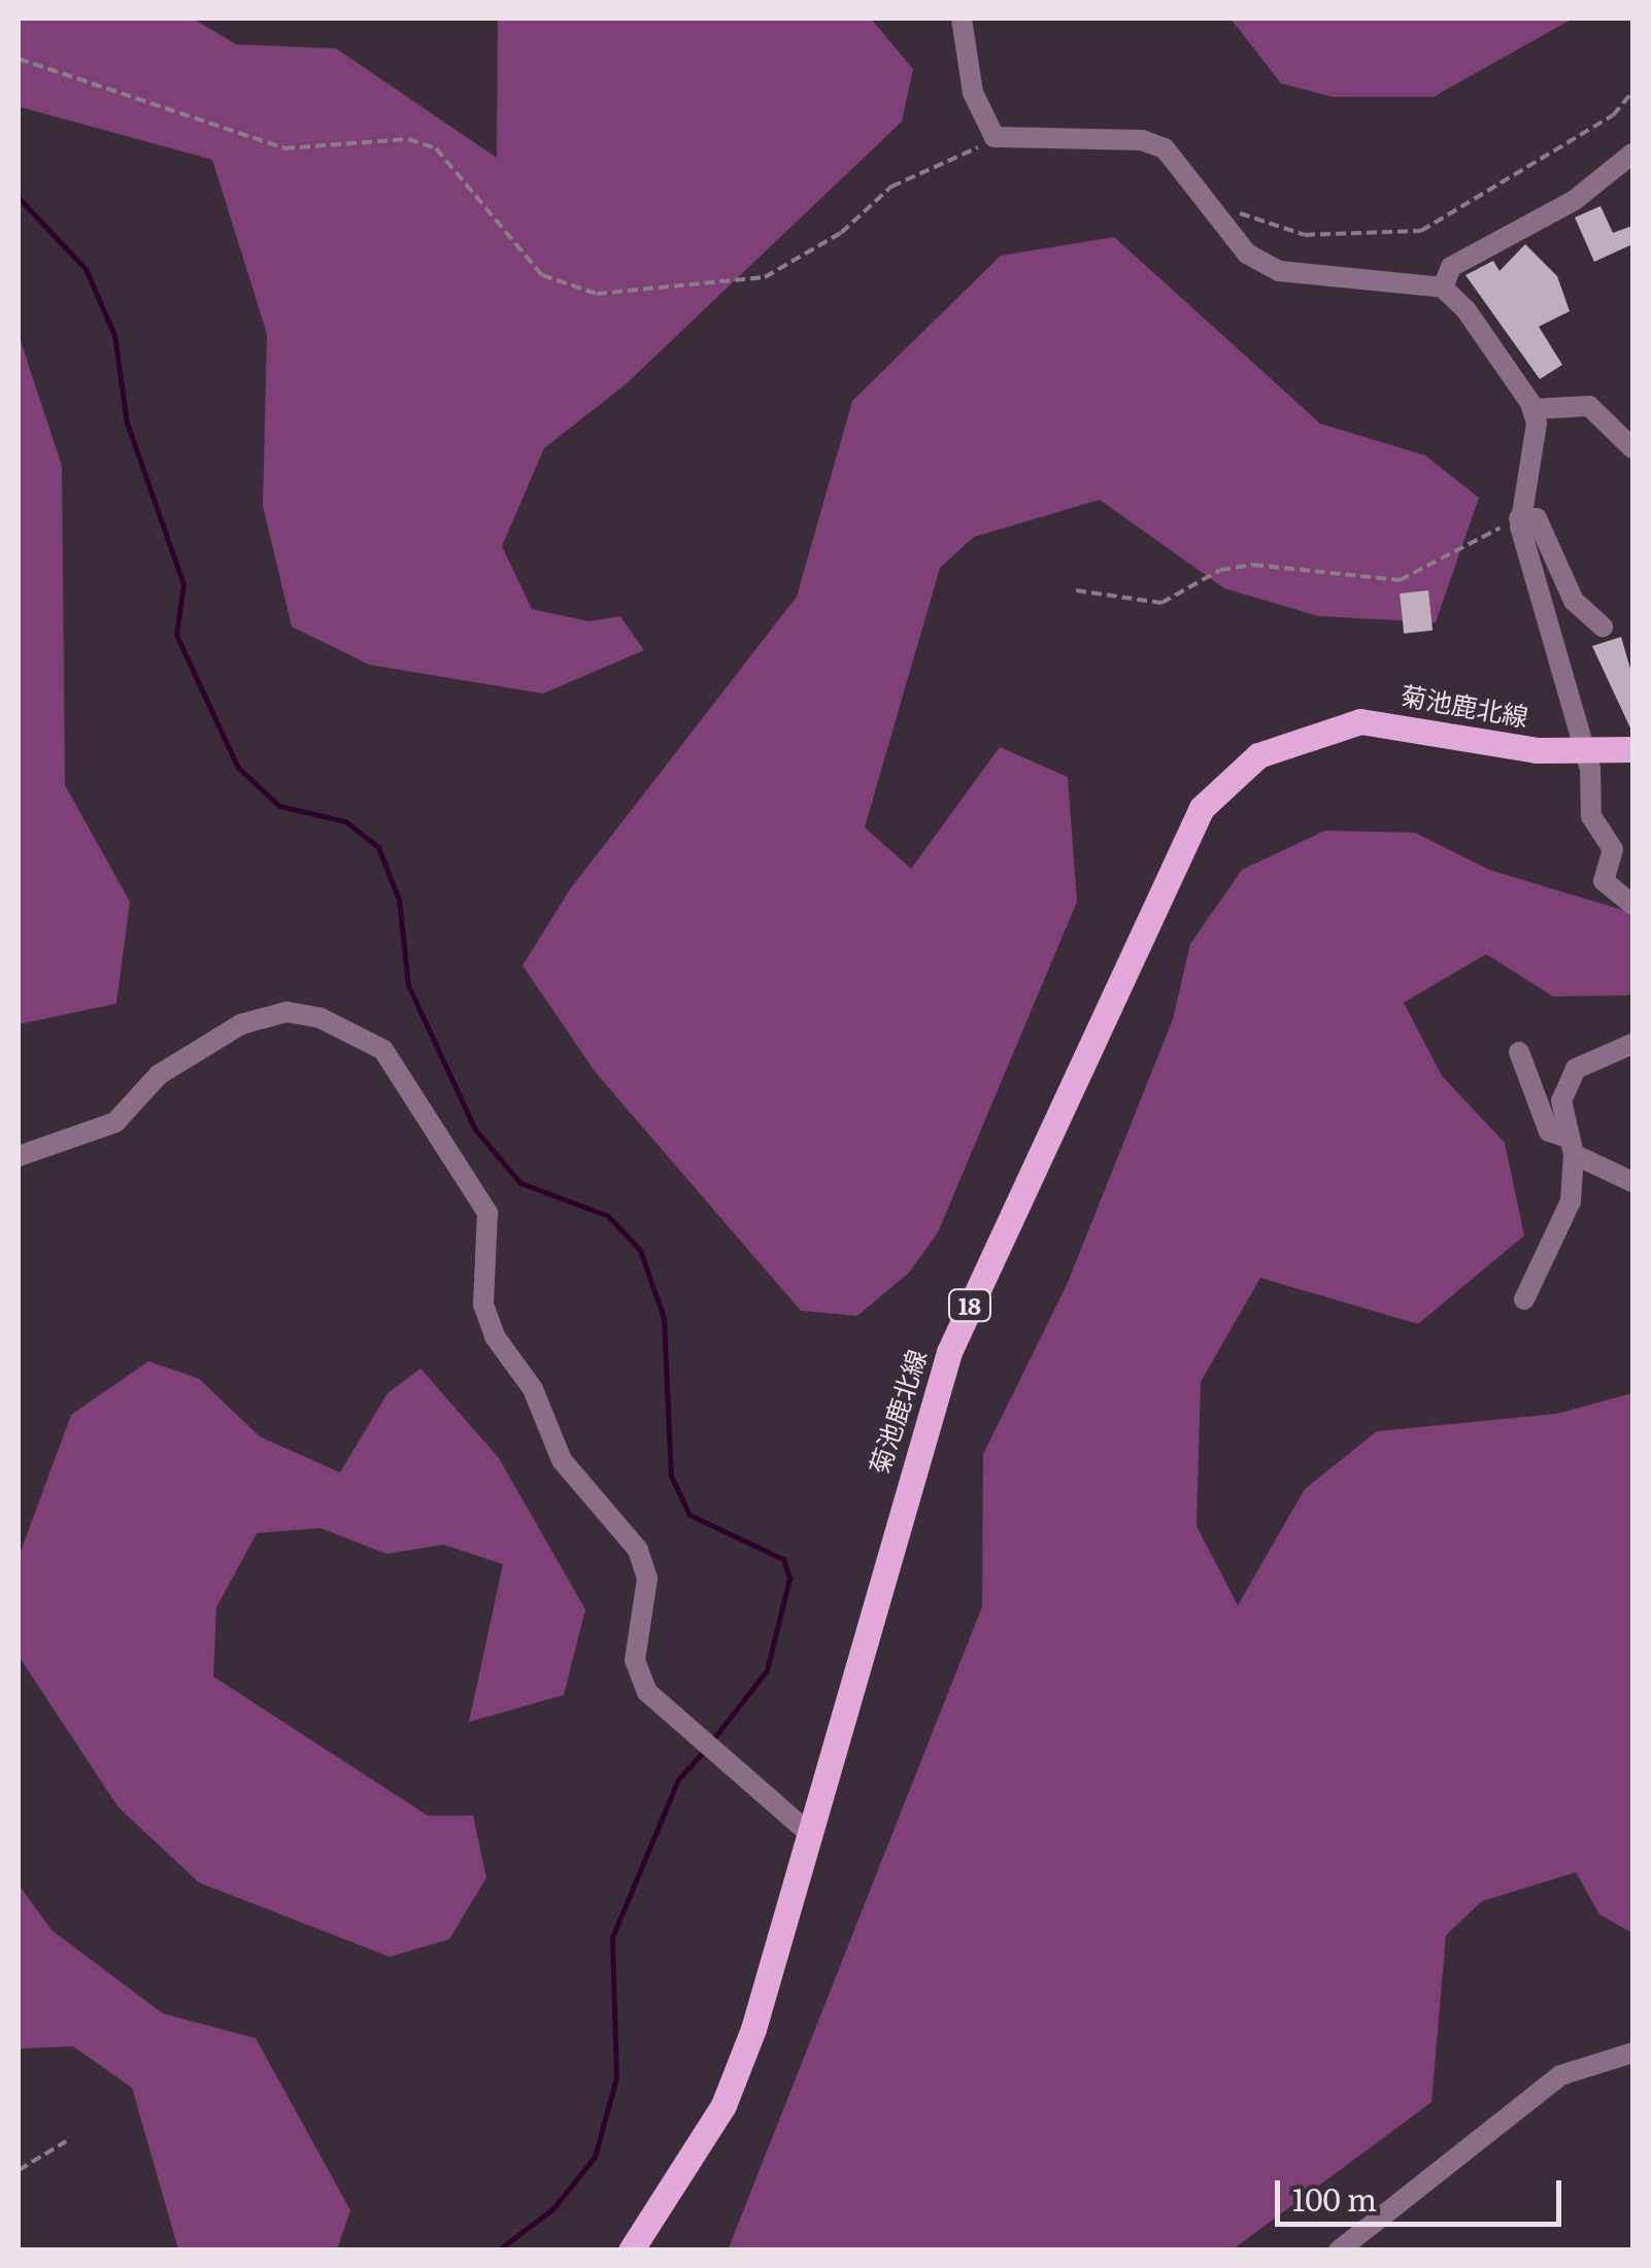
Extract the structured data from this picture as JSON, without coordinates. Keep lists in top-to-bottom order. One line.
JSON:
{"streets":{"main road":["菊池鹿北線","18"]},"scale_bar":"100 m"}
